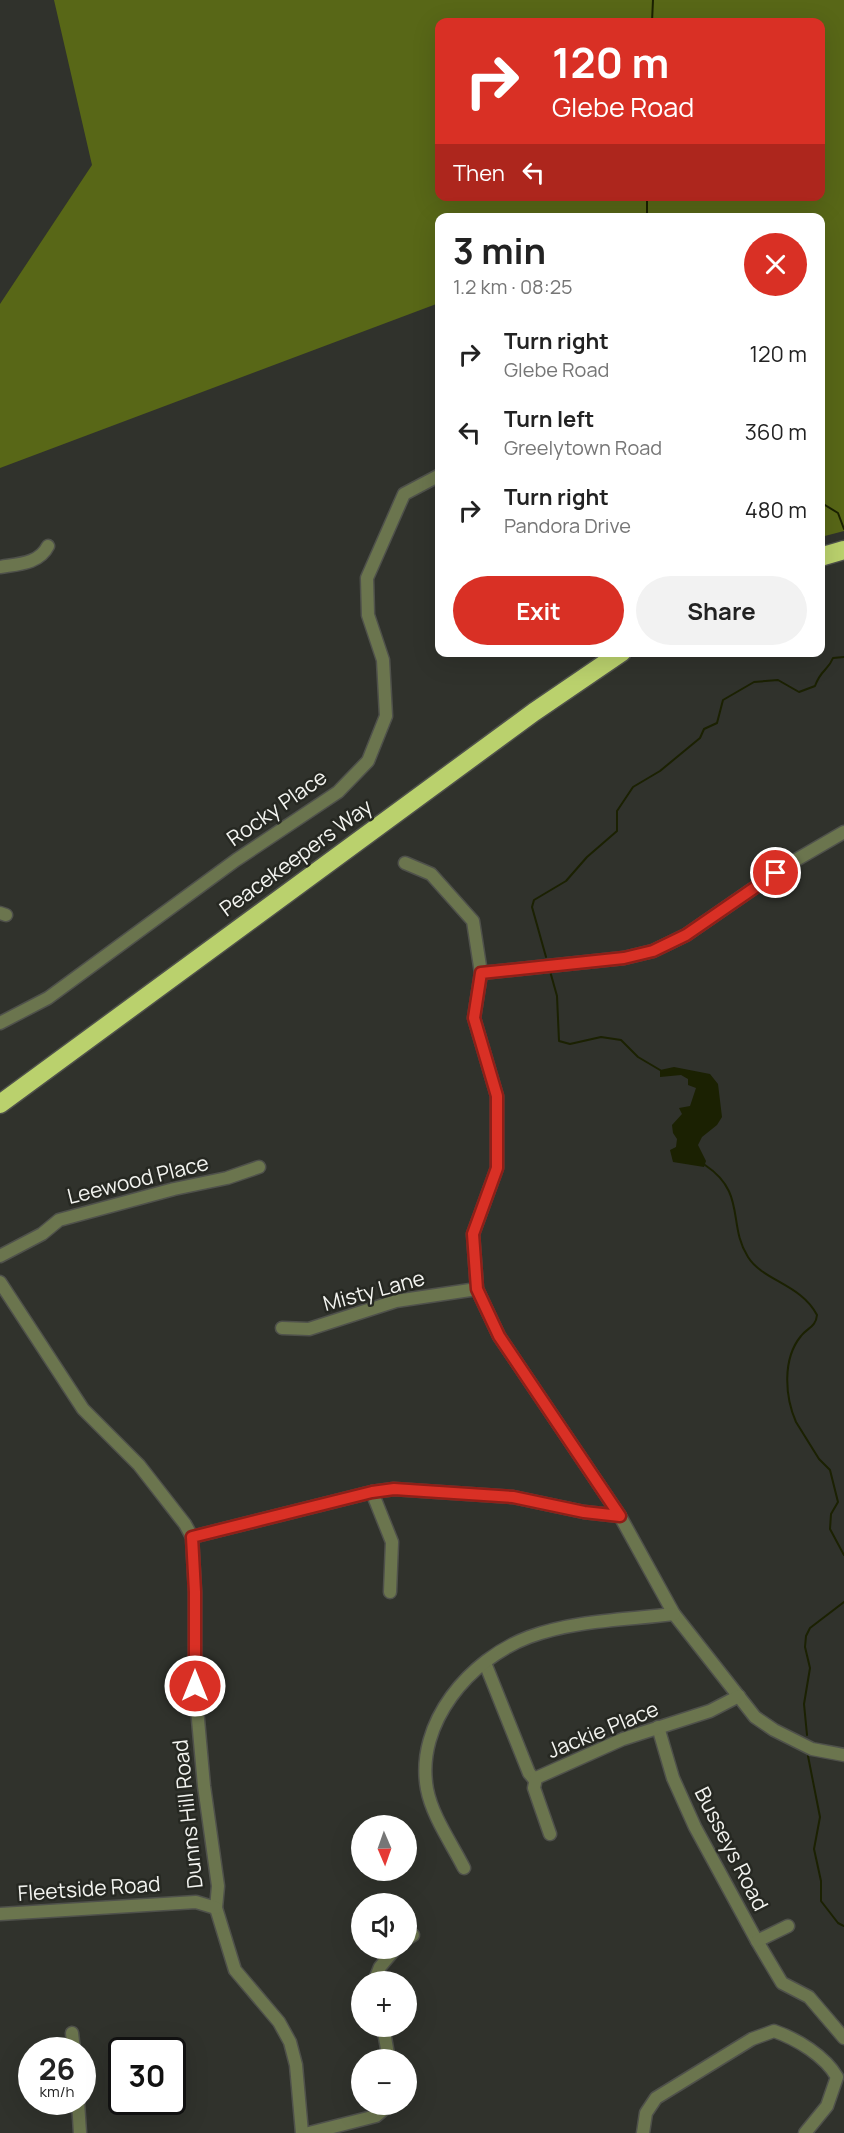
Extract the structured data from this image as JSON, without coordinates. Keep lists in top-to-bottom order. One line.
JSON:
{"streets":{"highway":["Peacekeepers Way"],"street":["Rocky Place","Leewood Place","Misty Lane","Jackie Place","Dunns Hill Road","Busseys Road","Fleetside Road"]},"crossings":[["Jackie Place","Busseys Road"],["Dunns Hill Road","Fleetside Road"]],"north":"bottom","page":{"turn":["120 m","Glebe Road"],"then":"Then","heading":["3 min","1.2 km · 08:25"],"list":[{"name":"Turn right","note":"Glebe Road","value":"120 m"},{"name":"Turn left","note":"Greelytown Road","value":"360 m"},{"name":"Turn right","note":"Pandora Drive","value":"480 m"}],"buttons":["Exit","Share"],"map_buttons":["+","−"],"speed":"26 km/h","limit":"30"}}
